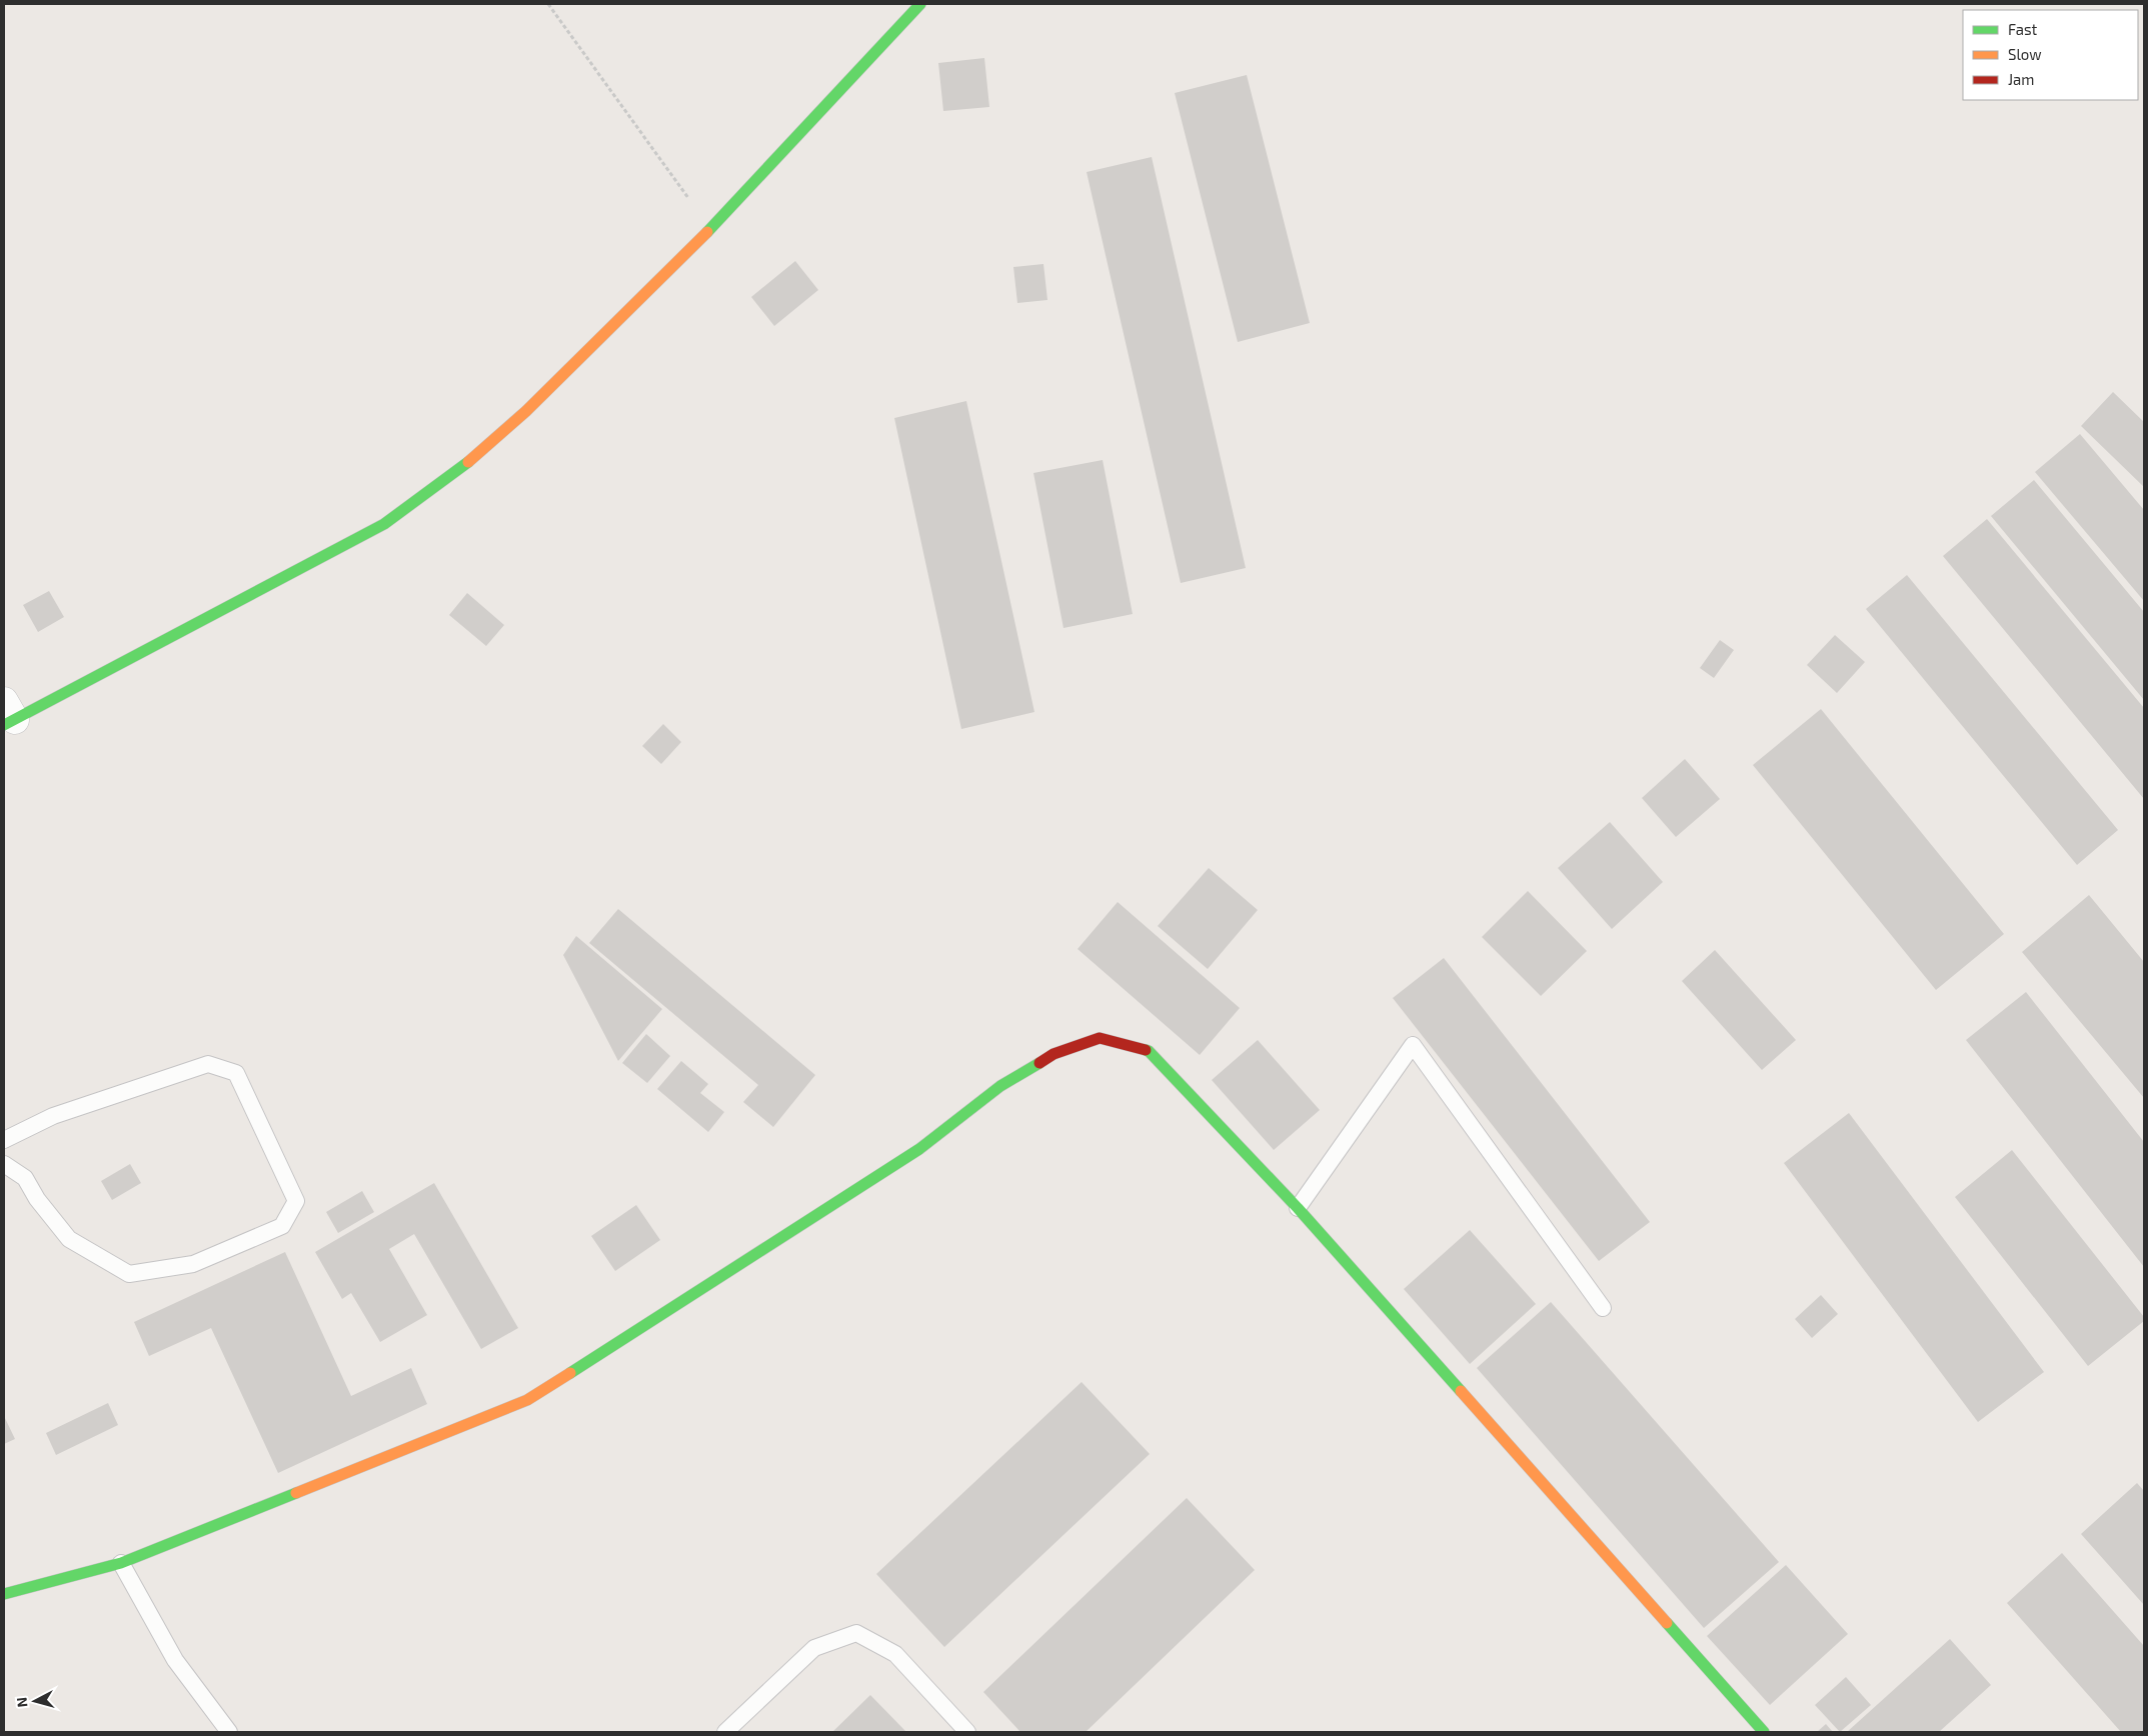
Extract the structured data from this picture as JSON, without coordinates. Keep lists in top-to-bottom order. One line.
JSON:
{"legend":["Fast","Slow","Jam"],"north":"left"}
